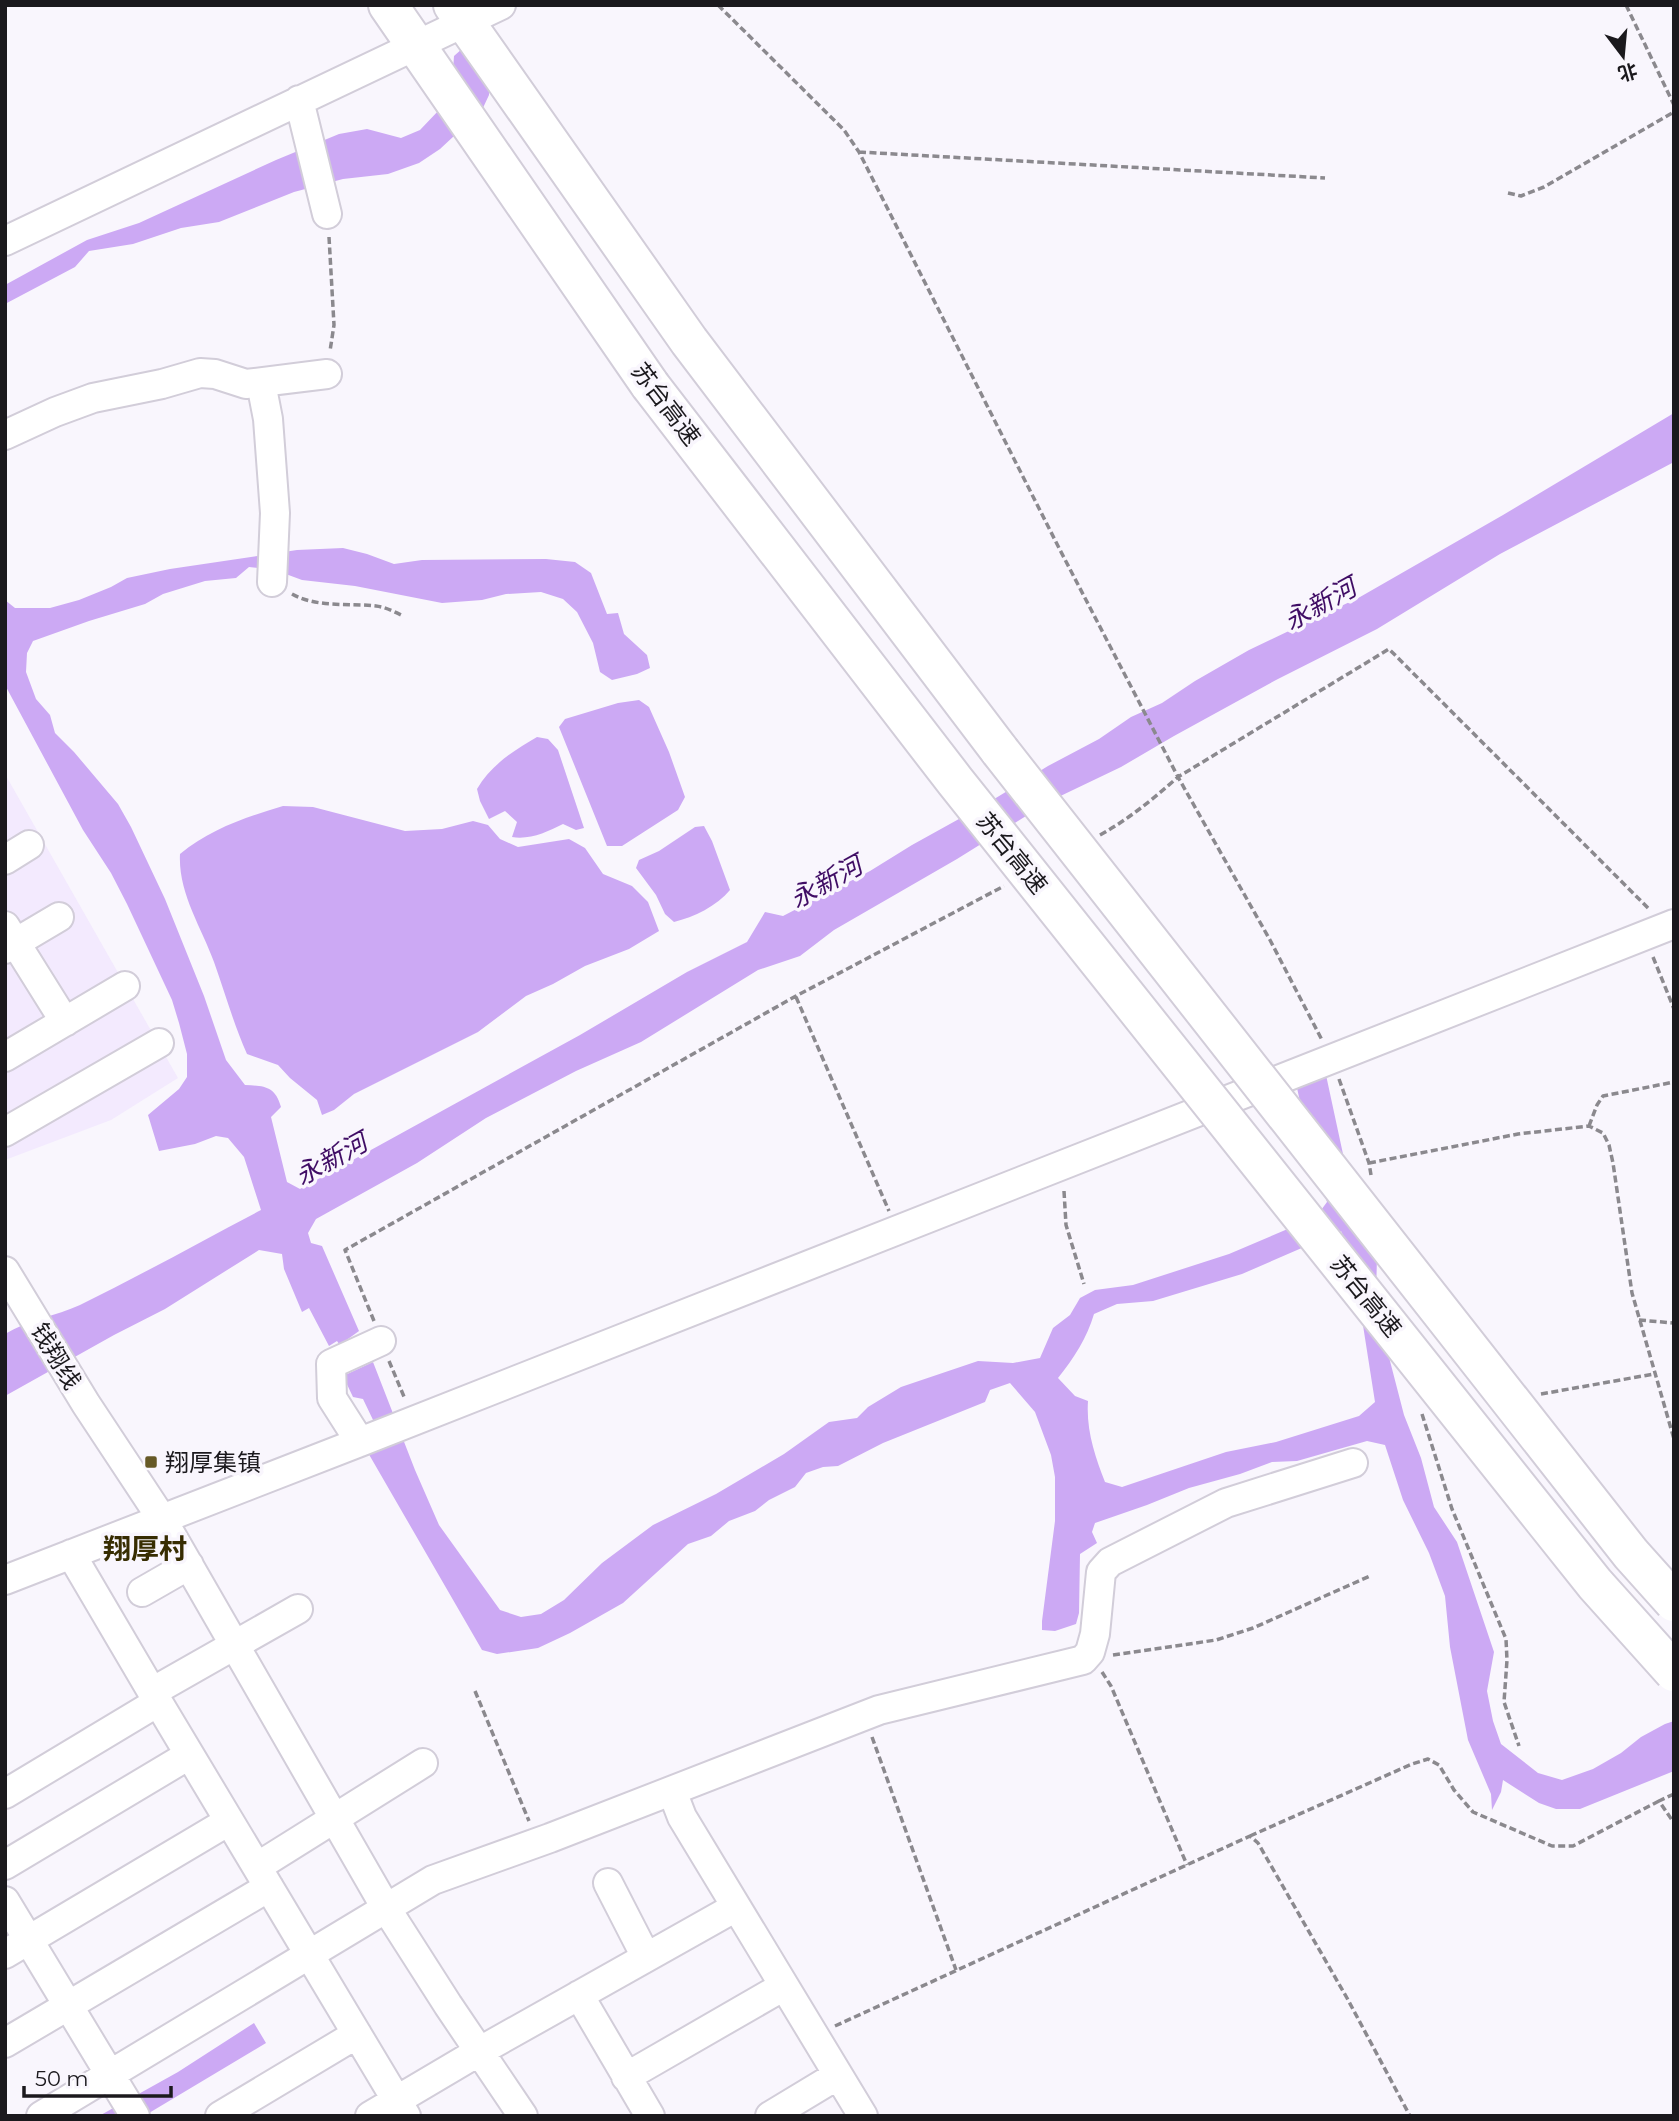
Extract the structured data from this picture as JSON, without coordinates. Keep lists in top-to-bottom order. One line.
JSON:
{"streets":{"highway":["苏台高速"],"street":["钱翔线"]},"districts":["翔厚村"],"water":["永新河"],"places":{"transit":["翔厚集镇"]},"scale_bar":"50 m","north":"bottom"}
